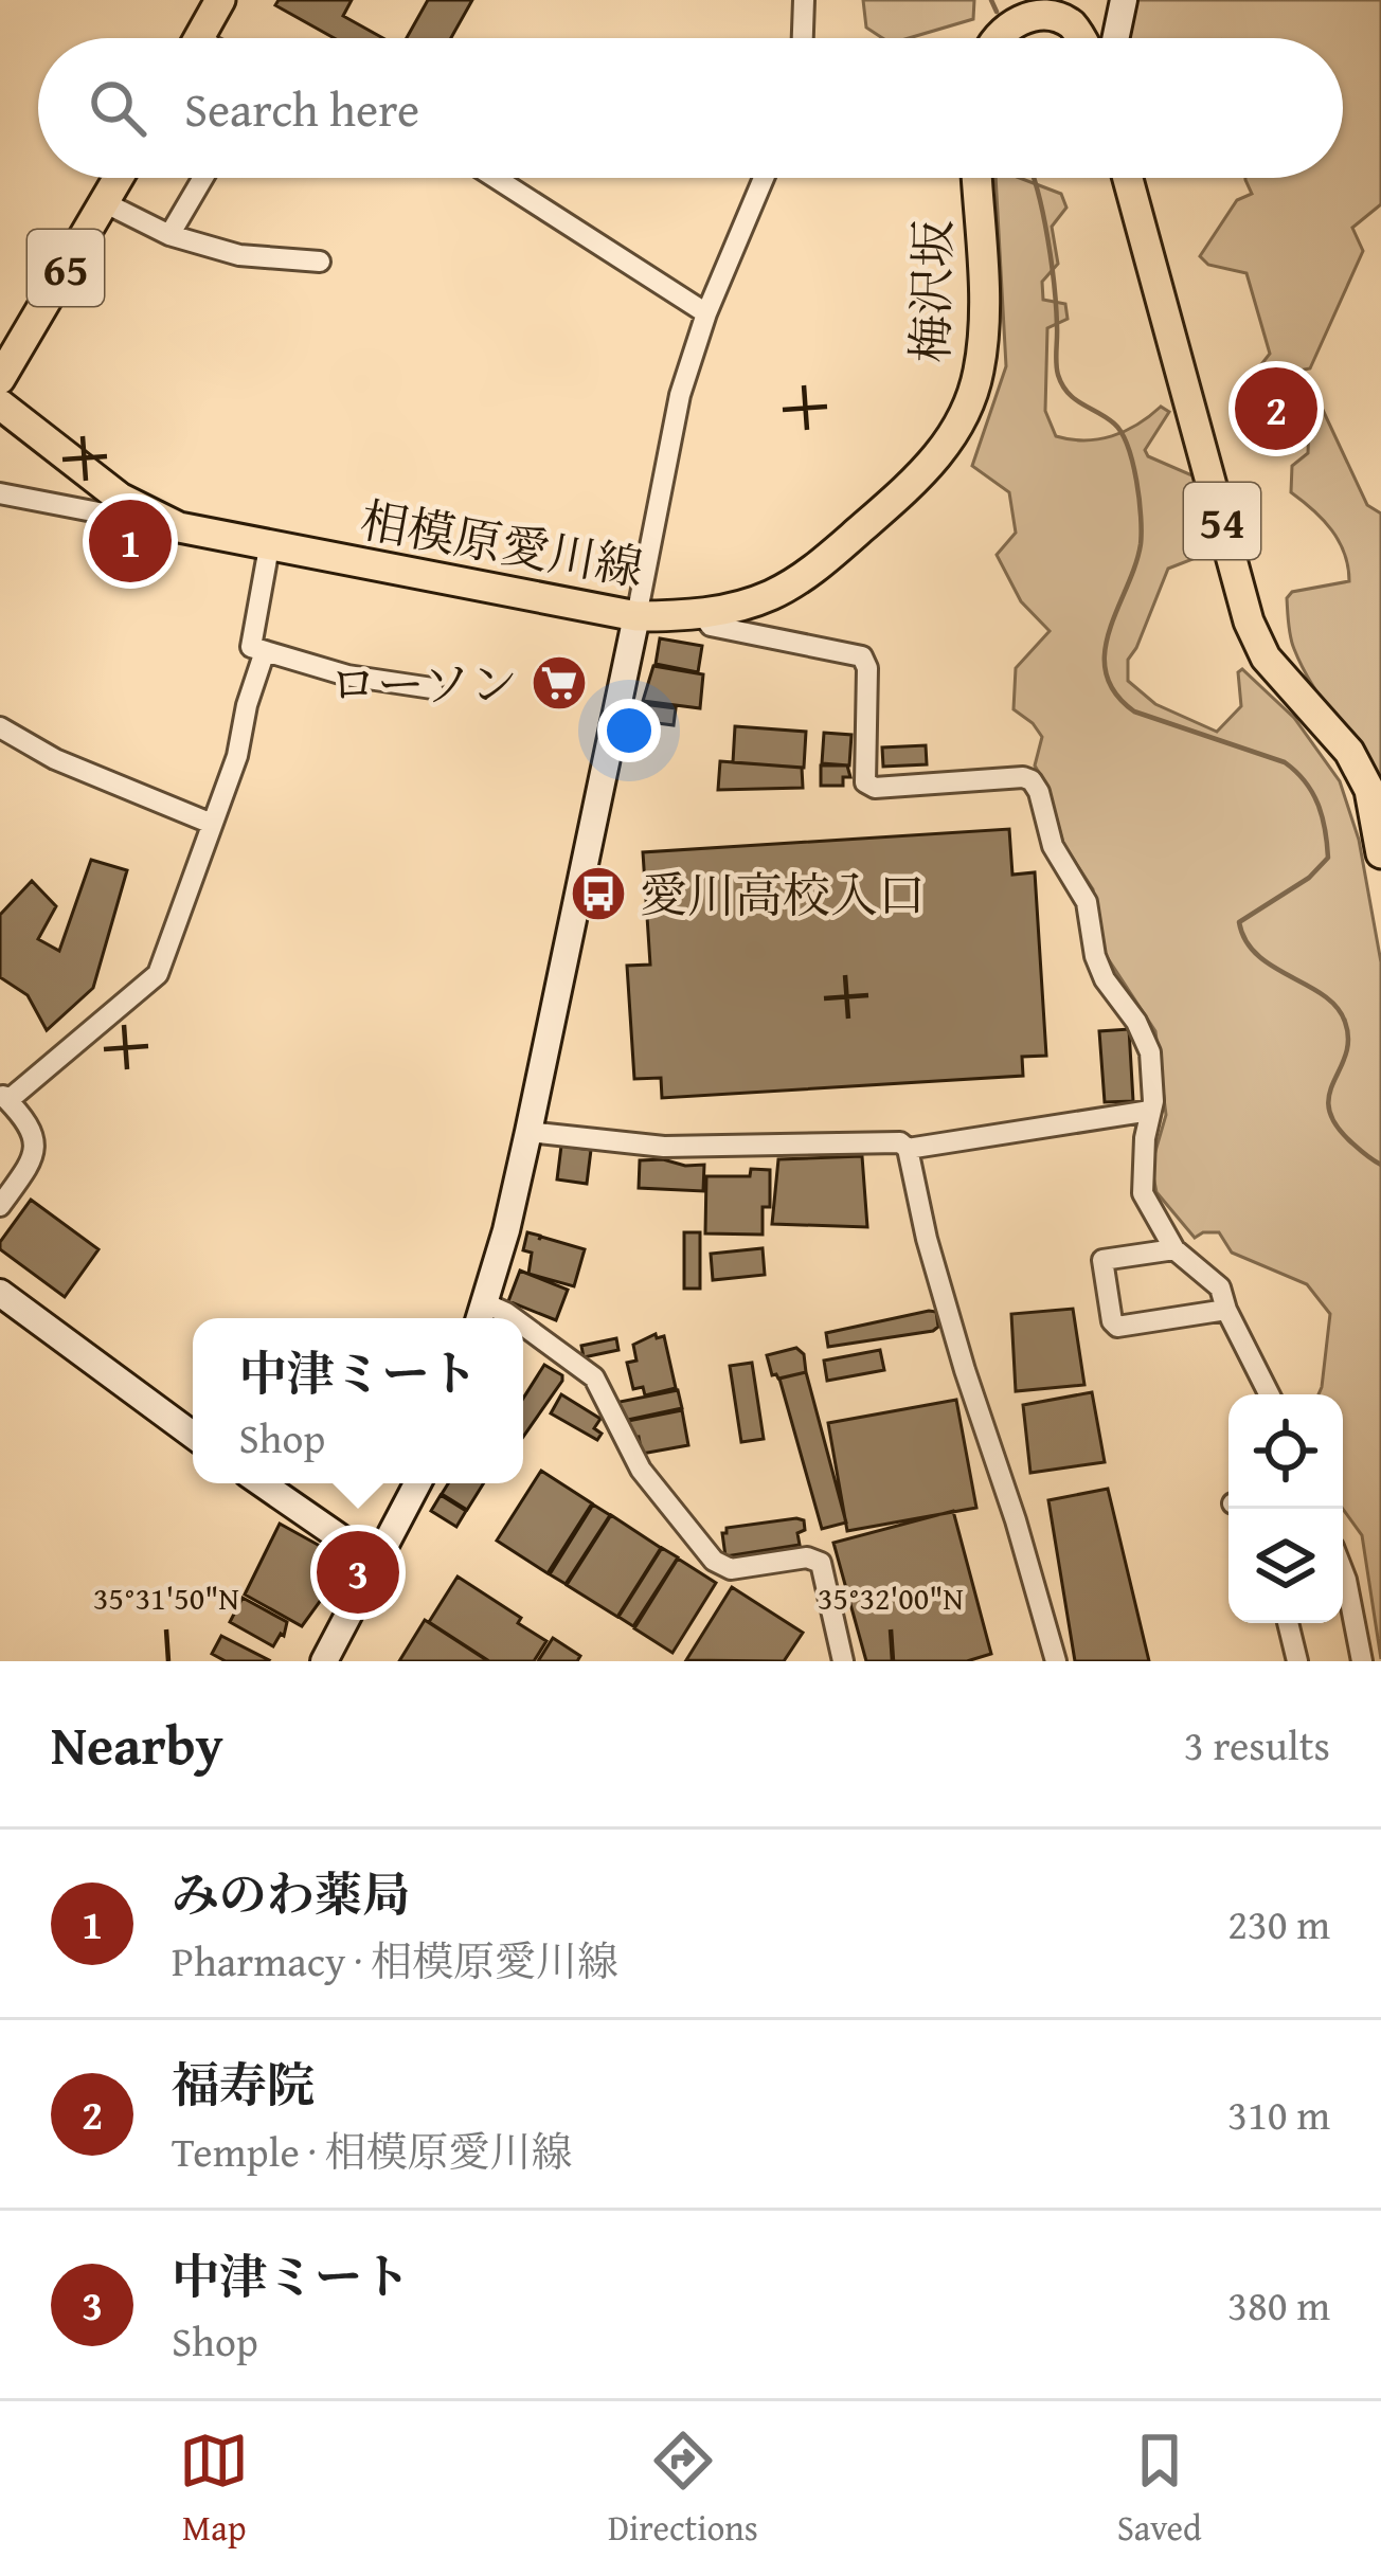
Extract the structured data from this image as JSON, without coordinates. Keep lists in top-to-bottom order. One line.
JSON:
{"streets":{"main road":["65","梅沢坂","54","相模原愛川線"]},"crossings":[["梅沢坂","相模原愛川線"]],"places":{"supermarket":["ローソン"],"bus stop":["愛川高校入口"]},"page":{"search":"Search here","pins":["2","1","3"],"popup":["中津ミート","Shop"],"heading":["Nearby","3 results"],"list":[{"mark":"1","name":"みのわ薬局","note":"Pharmacy · 相模原愛川線","value":"230 m"},{"mark":"2","name":"福寿院","note":"Temple · 相模原愛川線","value":"310 m"},{"mark":"3","name":"中津ミート","note":"Shop","value":"380 m"}],"nav":["Map","Directions","Saved"]},"coordinates":["35°31'50\"N","35°32'00\"N"]}
